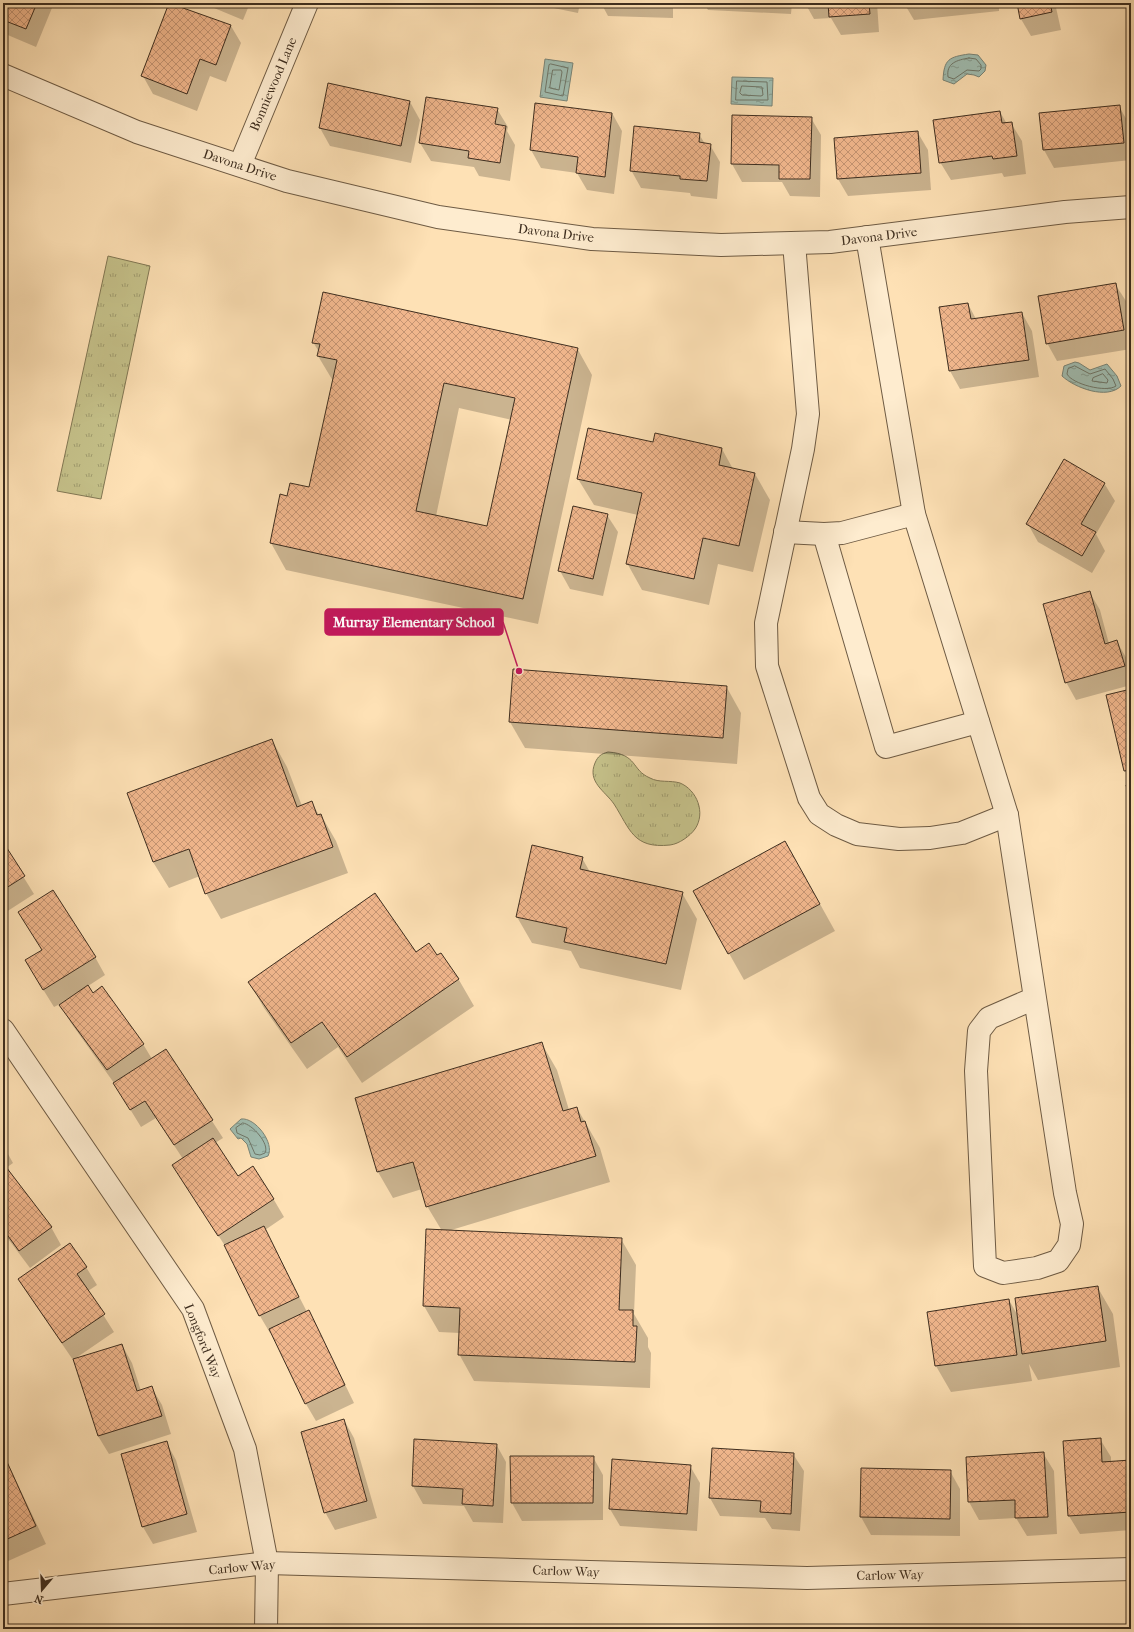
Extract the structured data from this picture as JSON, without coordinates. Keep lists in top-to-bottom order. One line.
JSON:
{"streets":{"street":["Bonniewood Lane","Davona Drive","Longford Way","Carlow Way"]},"crossings":[["Bonniewood Lane","Davona Drive"],["Longford Way","Carlow Way"]],"places":["Murray Elementary School"],"north":"bottom"}
